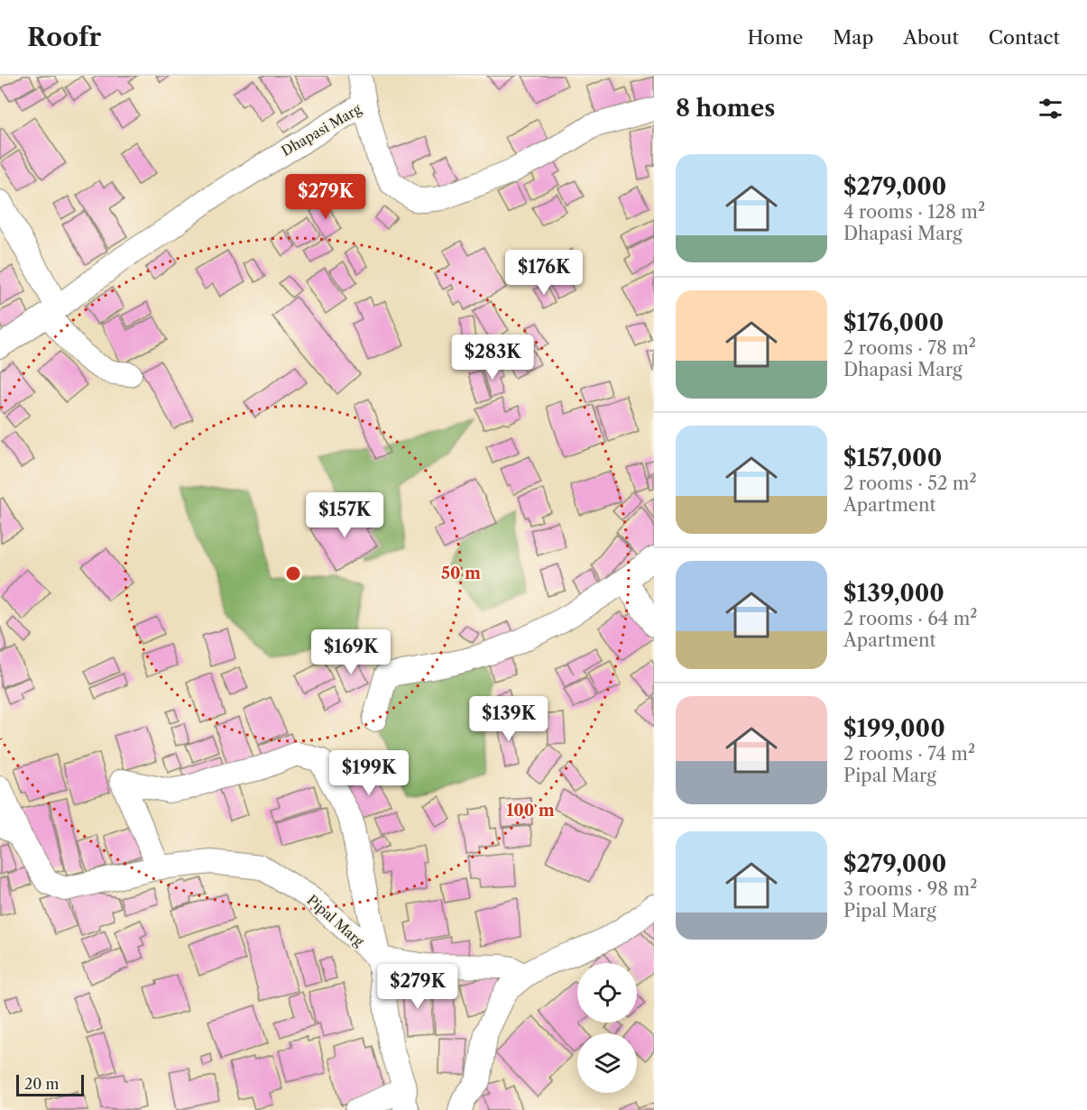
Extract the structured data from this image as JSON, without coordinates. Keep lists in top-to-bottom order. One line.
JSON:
{"streets":{"street":["Dhapasi Marg","Pipal Marg"]},"scale_bar":"20 m","page":{"header":"Roofr","nav":["Home","Map","About","Contact"],"heading":"8 homes","list":[{"name":"$279,000","note":"4 rooms · 128 m² · Dhapasi Marg"},{"name":"$176,000","note":"2 rooms · 78 m² · Dhapasi Marg"},{"name":"$157,000","note":"2 rooms · 52 m² · Apartment"},{"name":"$139,000","note":"2 rooms · 64 m² · Apartment"},{"name":"$199,000","note":"2 rooms · 74 m² · Pipal Marg"},{"name":"$279,000","note":"3 rooms · 98 m² · Pipal Marg"}],"price":["$279K","$176K","$283K","$157K","$169K","$139K","$199K","$279K"],"scale":"20 m"},"rings":["50 m","100 m"]}
